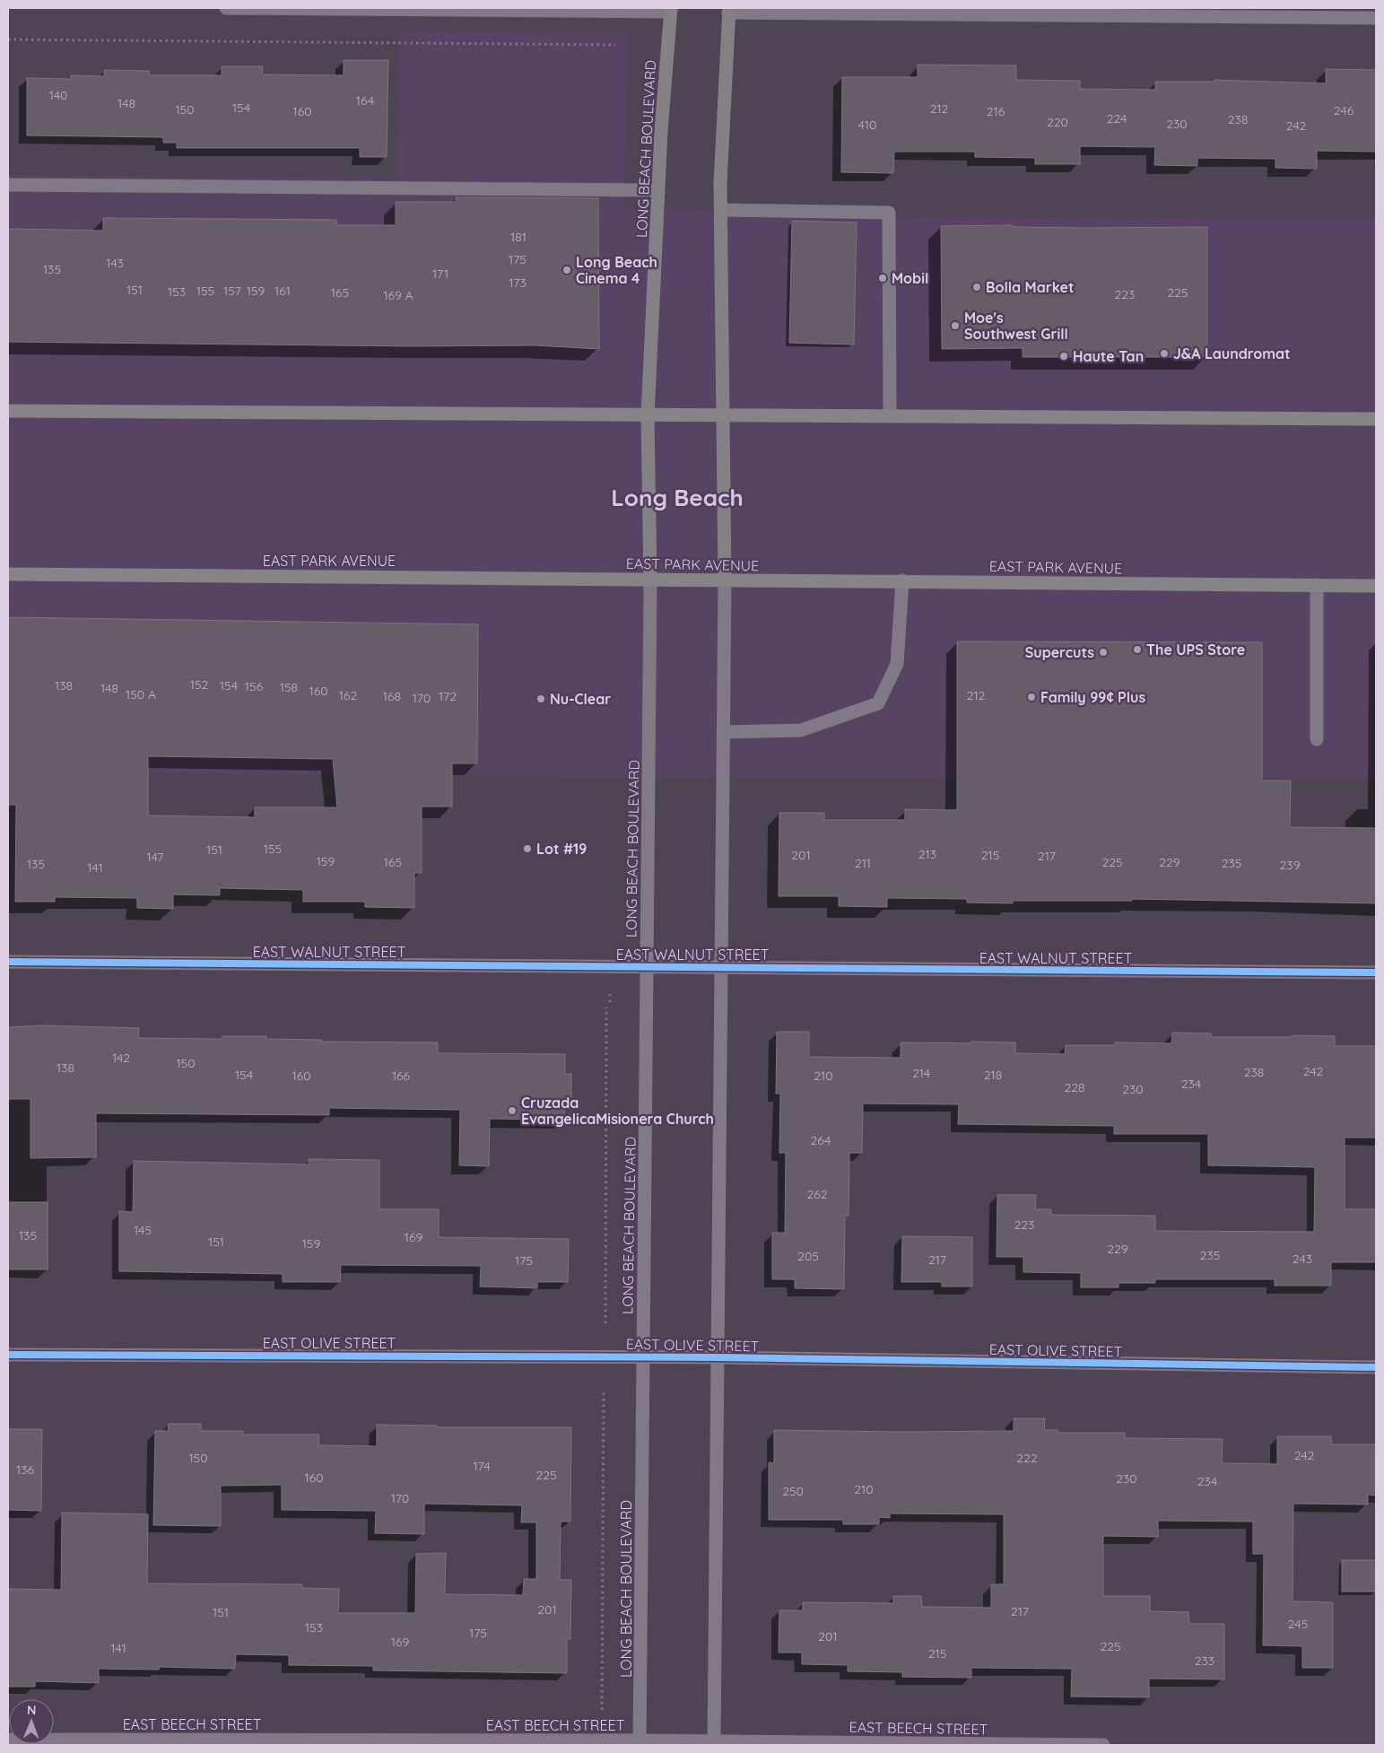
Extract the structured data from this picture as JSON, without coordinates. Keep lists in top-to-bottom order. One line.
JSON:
{"streets":{"highway":["EAST PARK AVENUE"],"main road":["LONG BEACH BOULEVARD"],"street":["EAST WALNUT STREET","EAST OLIVE STREET","EAST BEECH STREET"]},"crossings":[["LONG BEACH BOULEVARD","EAST PARK AVENUE"],["LONG BEACH BOULEVARD","EAST WALNUT STREET"],["LONG BEACH BOULEVARD","EAST OLIVE STREET"],["LONG BEACH BOULEVARD","EAST BEECH STREET"]],"districts":["Long Beach"],"places":["Long Beach Cinema 4","Mobil","Bolla Market","Moe's Southwest Grill","J&A Laundromat","Haute Tan","The UPS Store","Supercuts","Family 99¢ Plus","Nu-Clear","Lot #19","Cruzada EvangelicaMisionera Church"],"house_numbers":["140","164","148","154","212","150","246","160","216","224","238","220","230","410","242","181","175","143","135","171","173","151","155","157","159","161","153","165","225","223","169 A","152","138","154","156","158","148","160","150 A","162","212","168","172","170","155","151","213","201","215","217","147","159","165","225","229","211","235","135","239","141","142","150","138","242","238","214","154","218","160","166","210","234","228","230","264","262","223","145","135","169","151","159","229","235","205","243","217","175","242","150","222","174","136","225","160","230","234","210","250","170","201","217","151","245","153","175","201","169","225","141","215","233"],"north":"top"}
